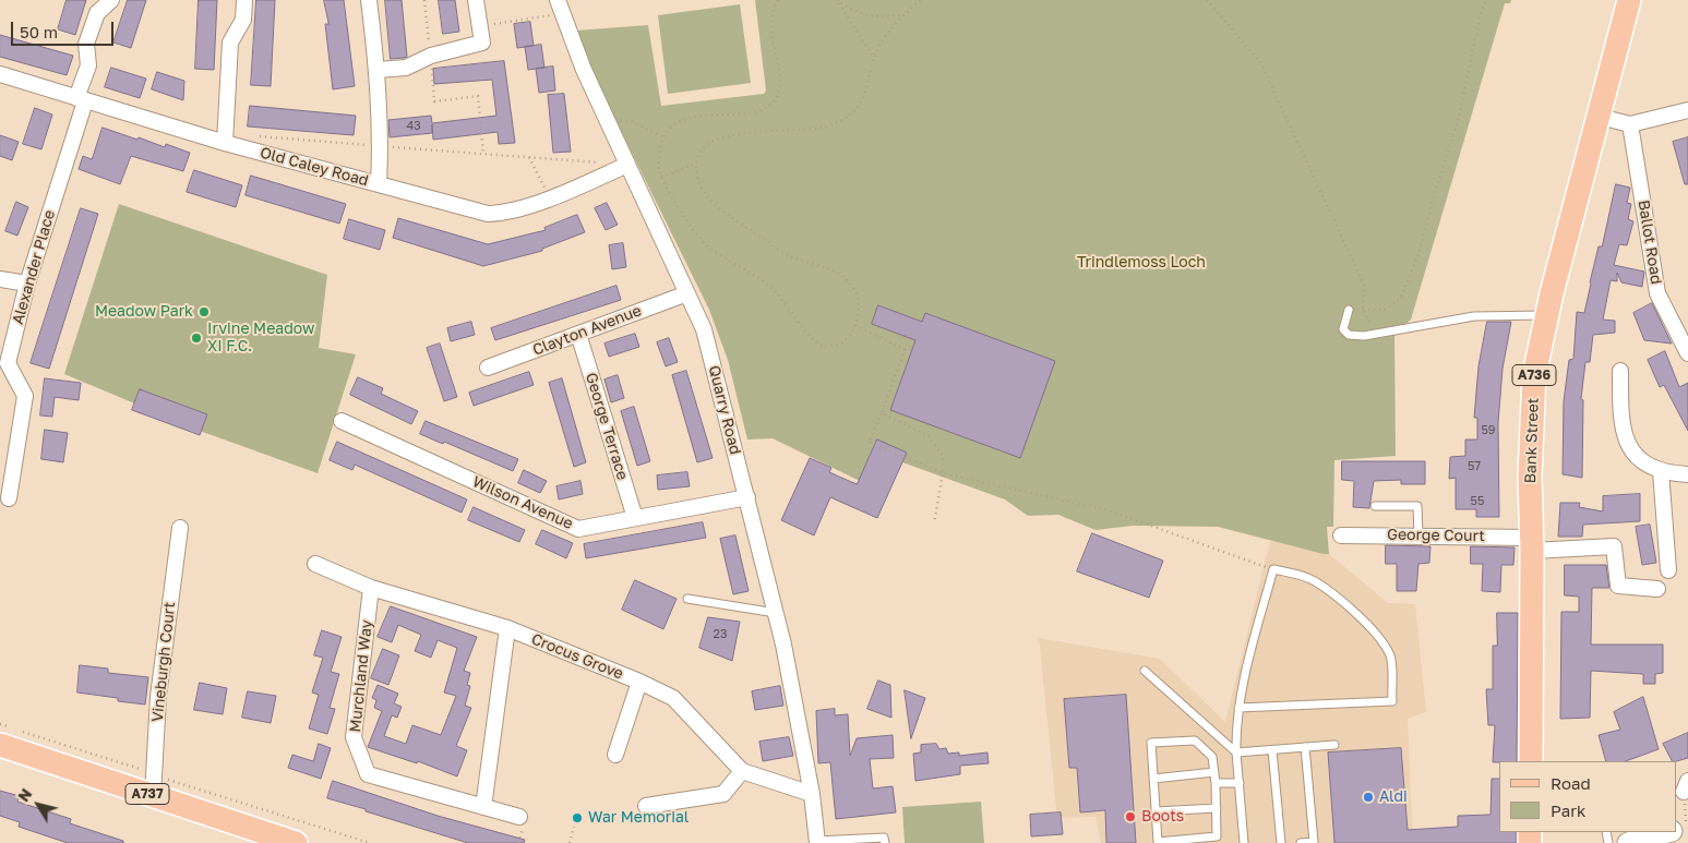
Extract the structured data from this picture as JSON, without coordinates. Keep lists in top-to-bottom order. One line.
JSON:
{"streets":{"main road":["A736","Bank Street","A737"],"street":["Old Caley Road","Ballot Road","Alexander Place","Clayton Avenue","Quarry Road","George Terrace","Wilson Avenue","George Court","Crocus Grove","Vineburgh Court","Murchland Way"]},"crossings":[["Old Caley Road","Alexander Place"],["Old Caley Road","Quarry Road"],["Clayton Avenue","Quarry Road"],["Clayton Avenue","George Terrace"],["Quarry Road","Wilson Avenue"],["Quarry Road","Crocus Grove"],["George Terrace","Wilson Avenue"],["Bank Street","George Court"],["Crocus Grove","Murchland Way"],["Vineburgh Court","A737"]],"parks":["Trindlemoss Loch"],"places":["Meadow Park","Irvine Meadow XI F.C.","Aldi","Boots","War Memorial"],"house_numbers":["43","59","57","55","23"],"legend":["Road","Park"],"scale_bar":"50 m","north":"top left"}
